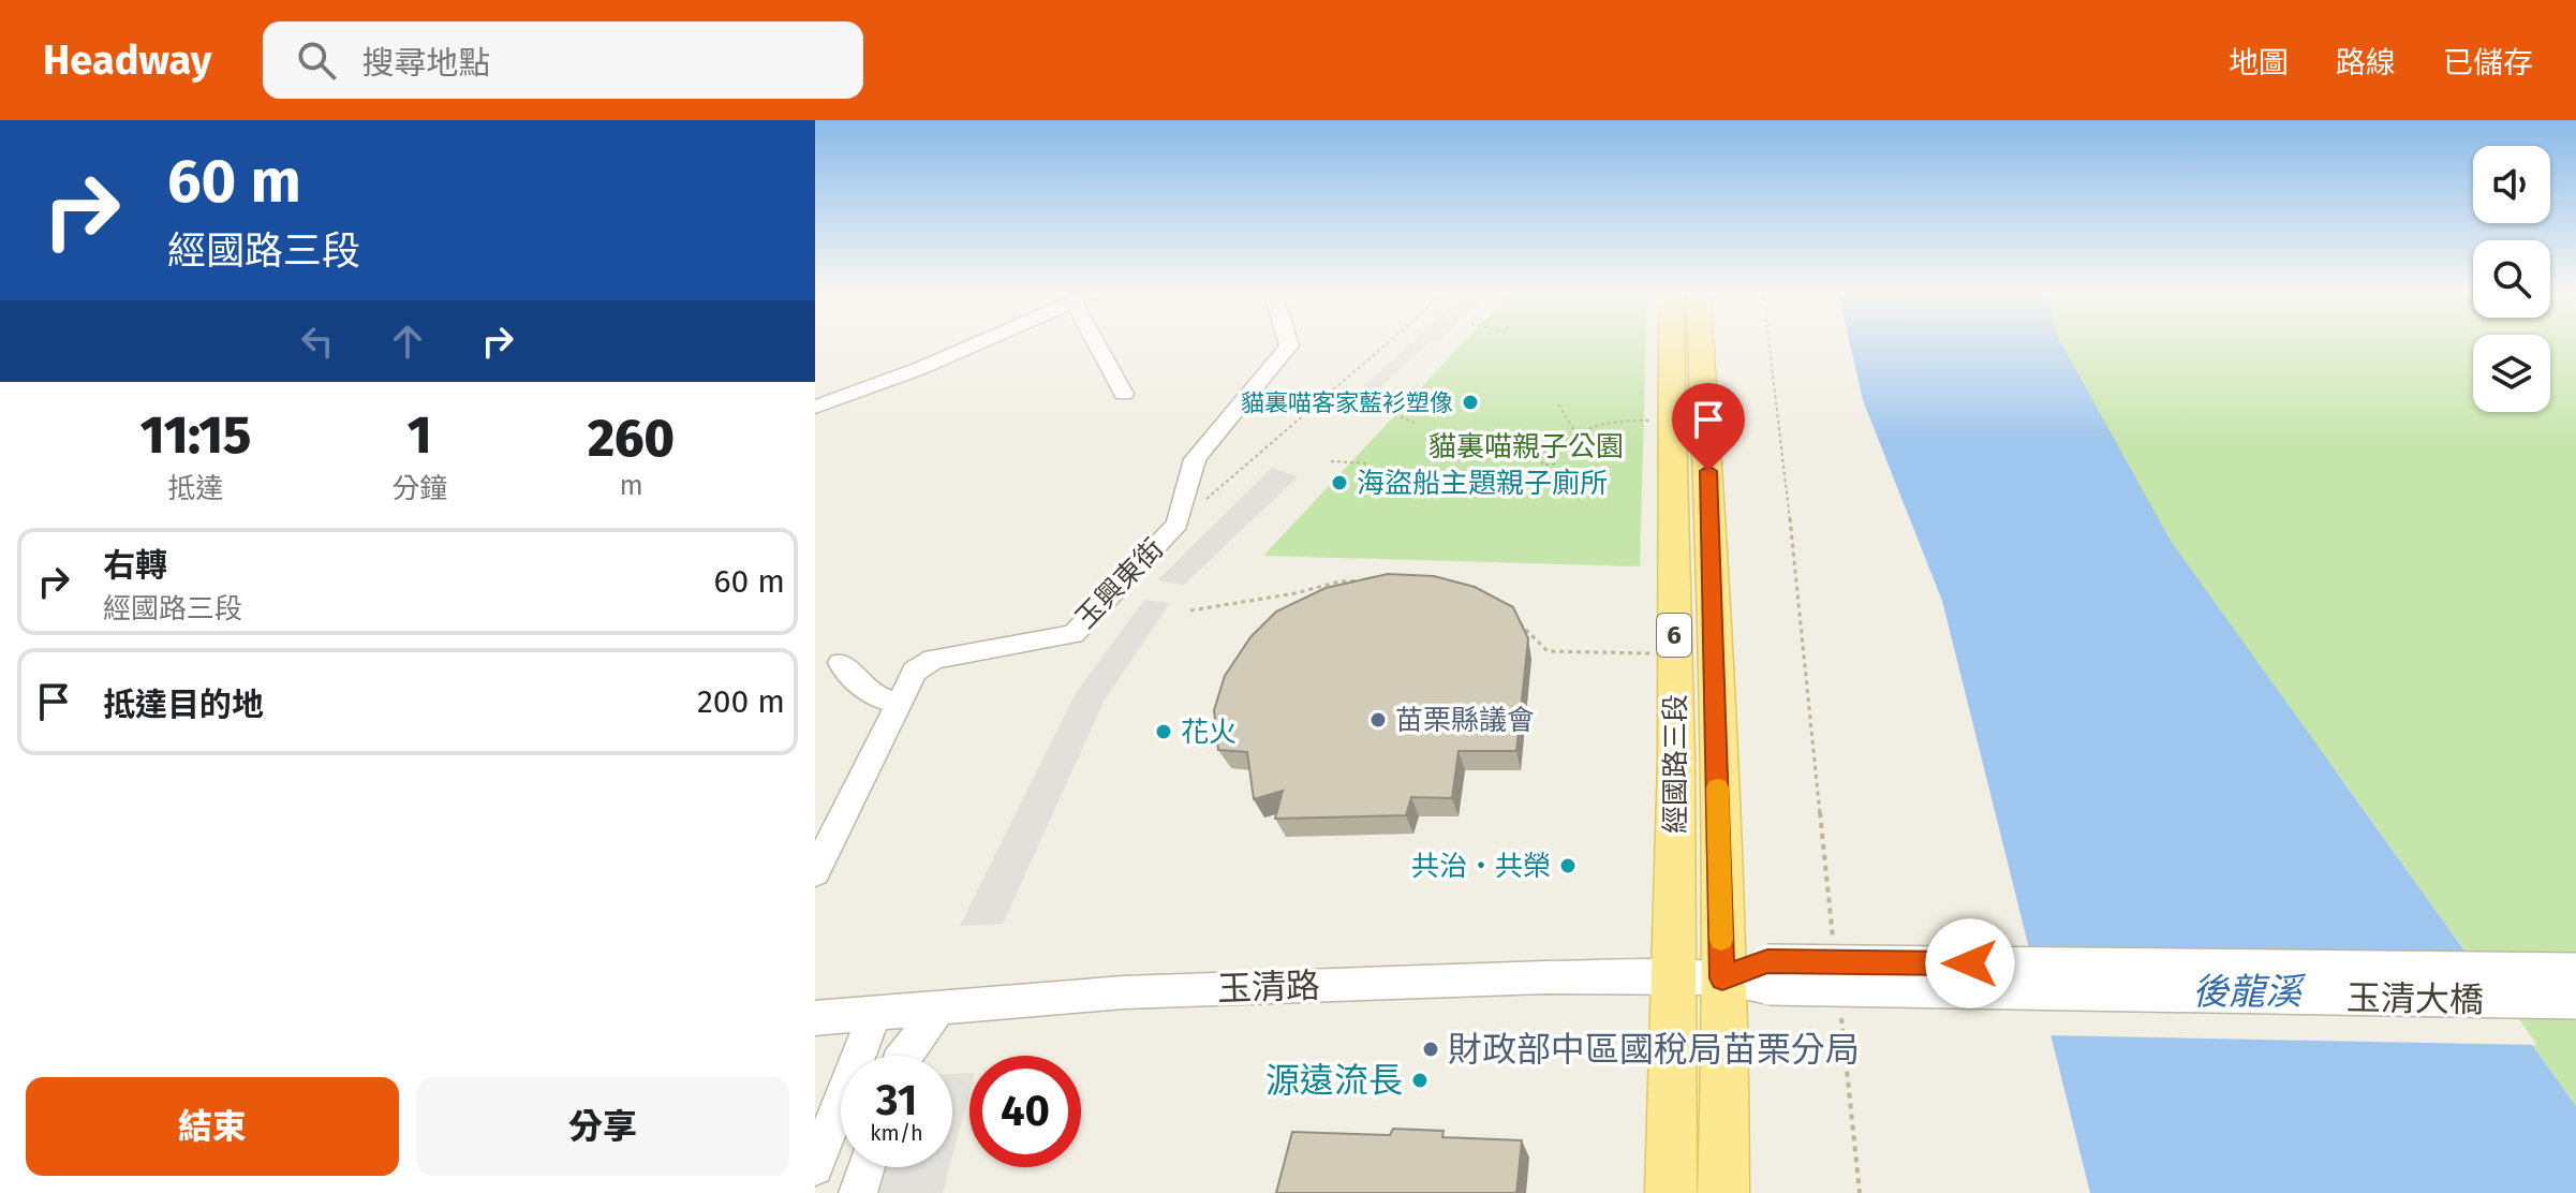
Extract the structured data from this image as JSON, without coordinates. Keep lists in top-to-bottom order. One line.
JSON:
{"streets":{"main road":["6","經國路三段"],"street":["玉興東街","玉清路","玉清大橋"]},"crossings":[["6","經國路三段"],["6","玉清路"],["6","玉清大橋"],["經國路三段","玉清路"],["經國路三段","玉清大橋"],["玉清路","玉清大橋"]],"water":["後龍溪"],"parks":["貓裏喵親子公園"],"places":["貓裏喵客家藍衫塑像","海盜船主題親子廁所","苗栗縣議會","花火","共治‧共榮","財政部中區國稅局苗栗分局","源遠流長"],"page":{"header":"Headway","search":"搜尋地點","nav":["地圖","路線","已儲存"],"turn":["60 m","經國路三段"],"eta":["11:15","抵達","1","分鐘","260","m"],"list":[{"name":"右轉","note":"經國路三段","value":"60 m"},{"name":"抵達目的地","value":"200 m"}],"speed":"31 km/h","limit":"40","buttons":["結束","分享"]}}
